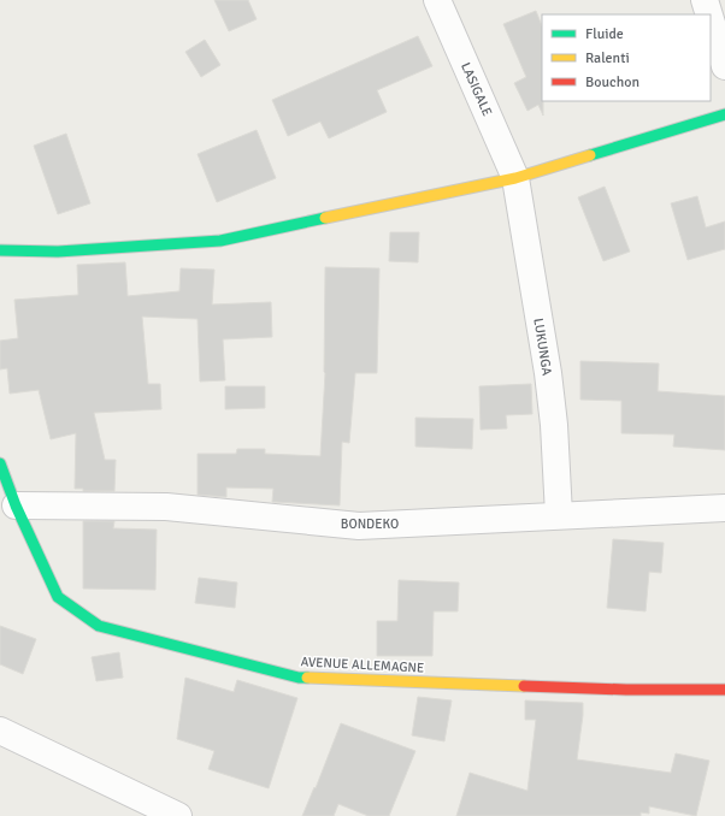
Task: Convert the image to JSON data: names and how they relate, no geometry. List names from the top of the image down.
{
  "streets": {
    "street": [
      "LASIGALE",
      "LUKUNGA",
      "BONDEKO",
      "AVENUE ALLEMAGNE"
    ]
  },
  "crossings": [
    ["LASIGALE", "LUKUNGA"],
    ["LUKUNGA", "BONDEKO"],
    ["BONDEKO", "AVENUE ALLEMAGNE"]
  ],
  "legend": ["Fluide", "Ralenti", "Bouchon"]
}
